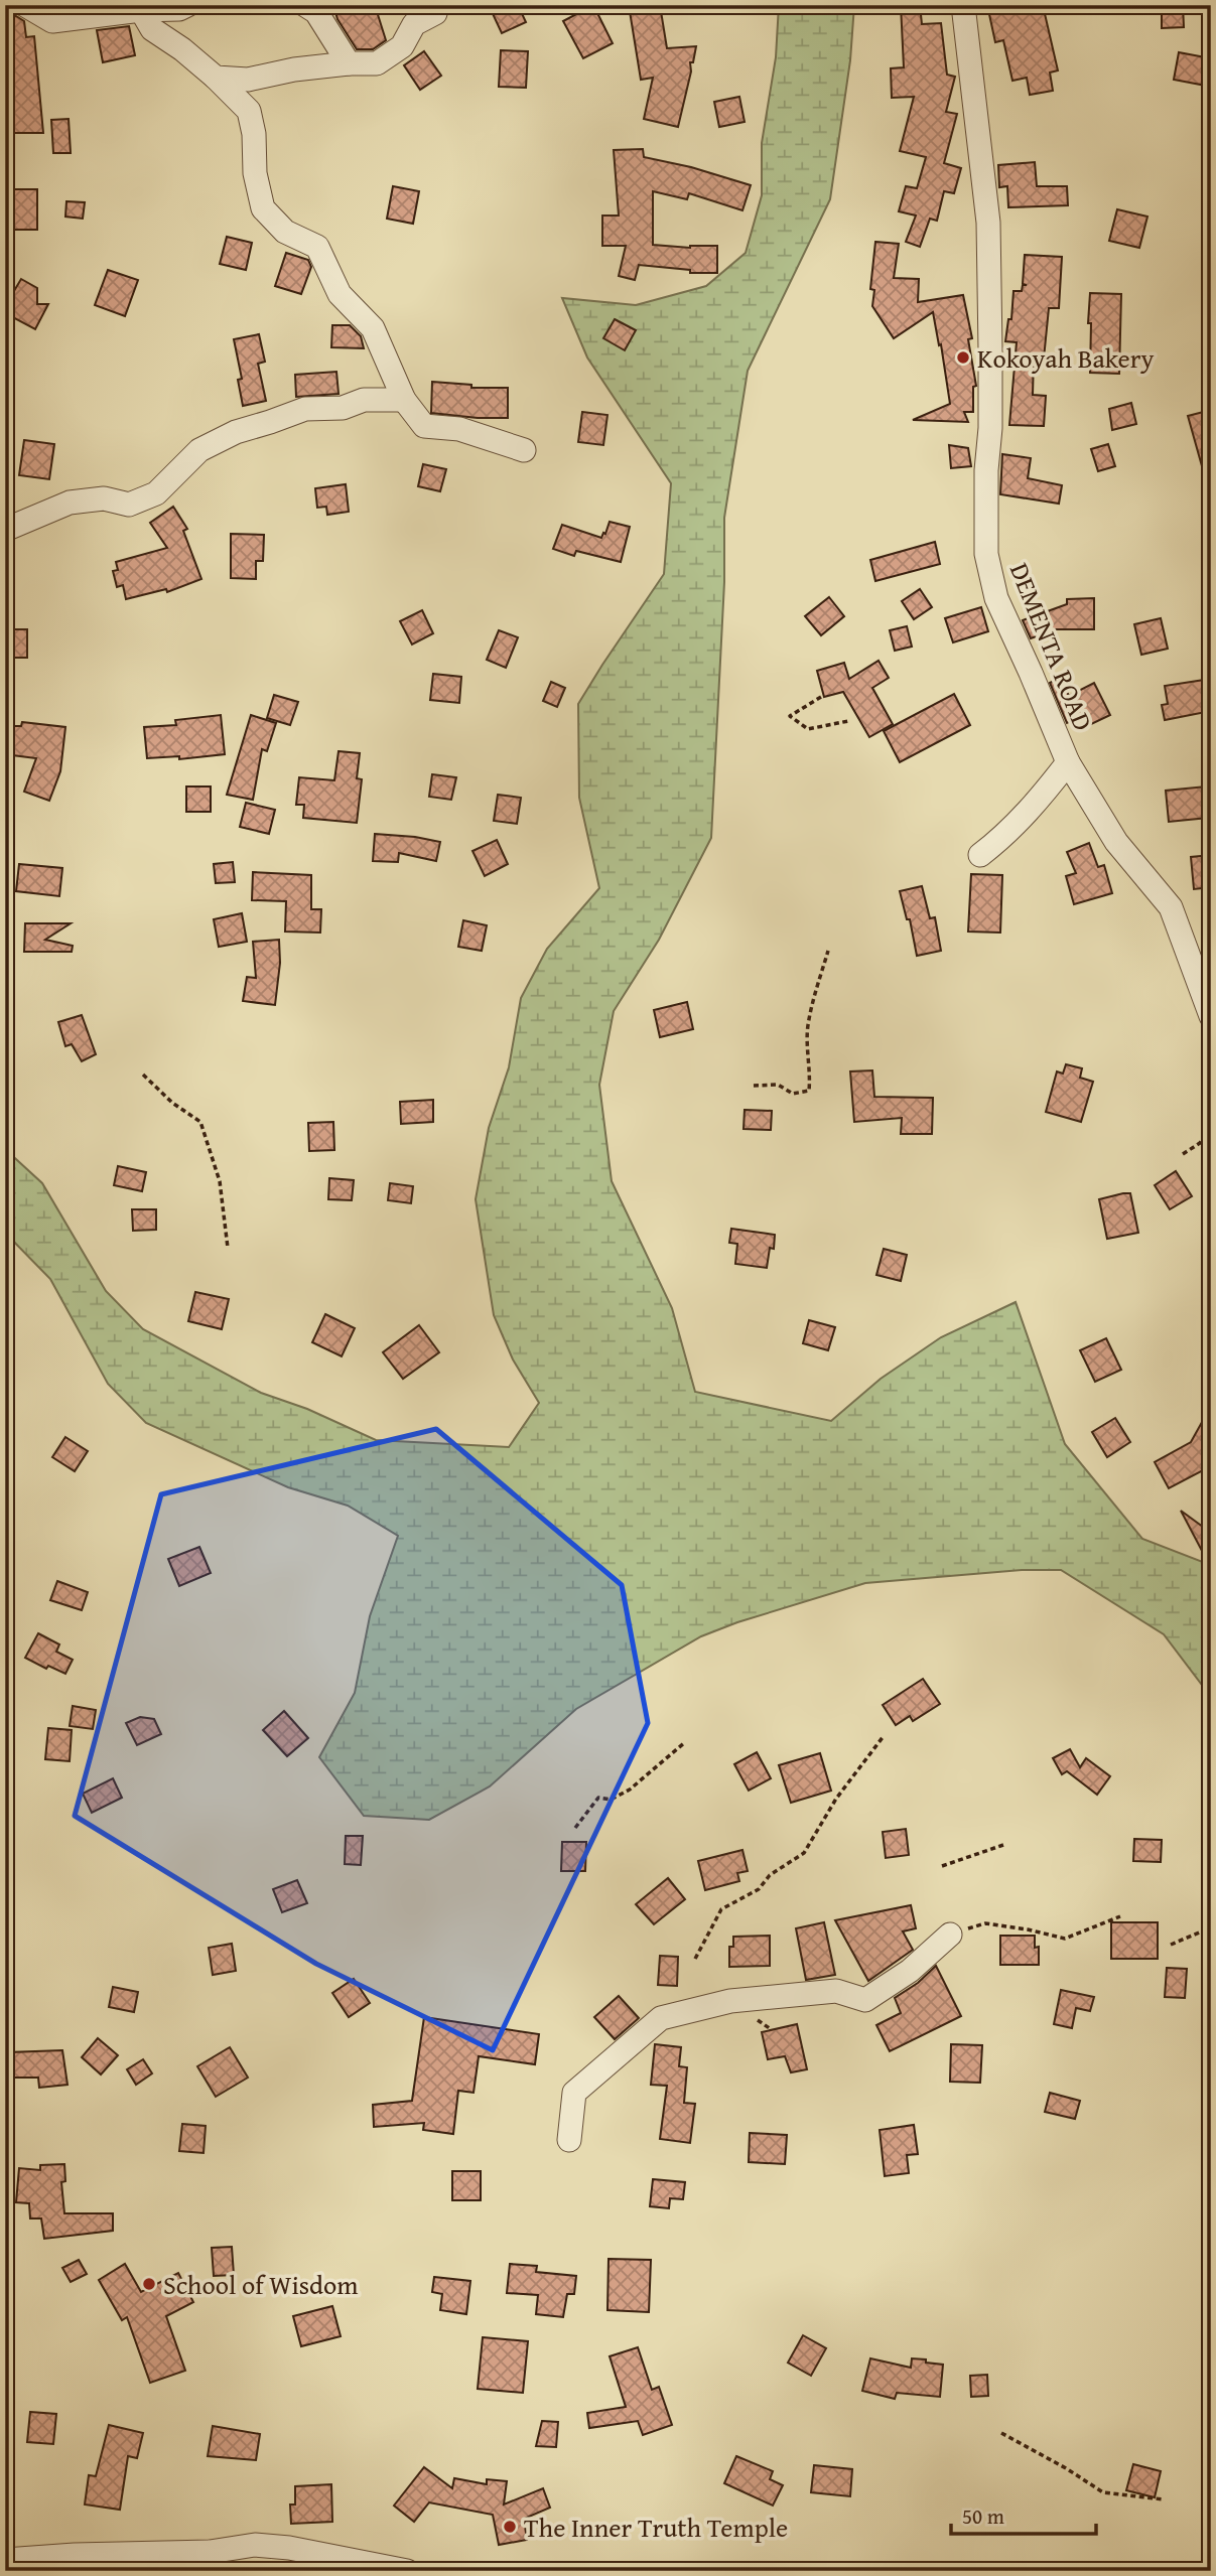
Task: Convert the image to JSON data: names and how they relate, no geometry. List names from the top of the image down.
{
  "streets": {
    "street": ["DEMENTA ROAD"]
  },
  "places": ["Kokoyah Bakery", "School of Wisdom", "The Inner Truth Temple"],
  "scale_bar": "50 m"
}
